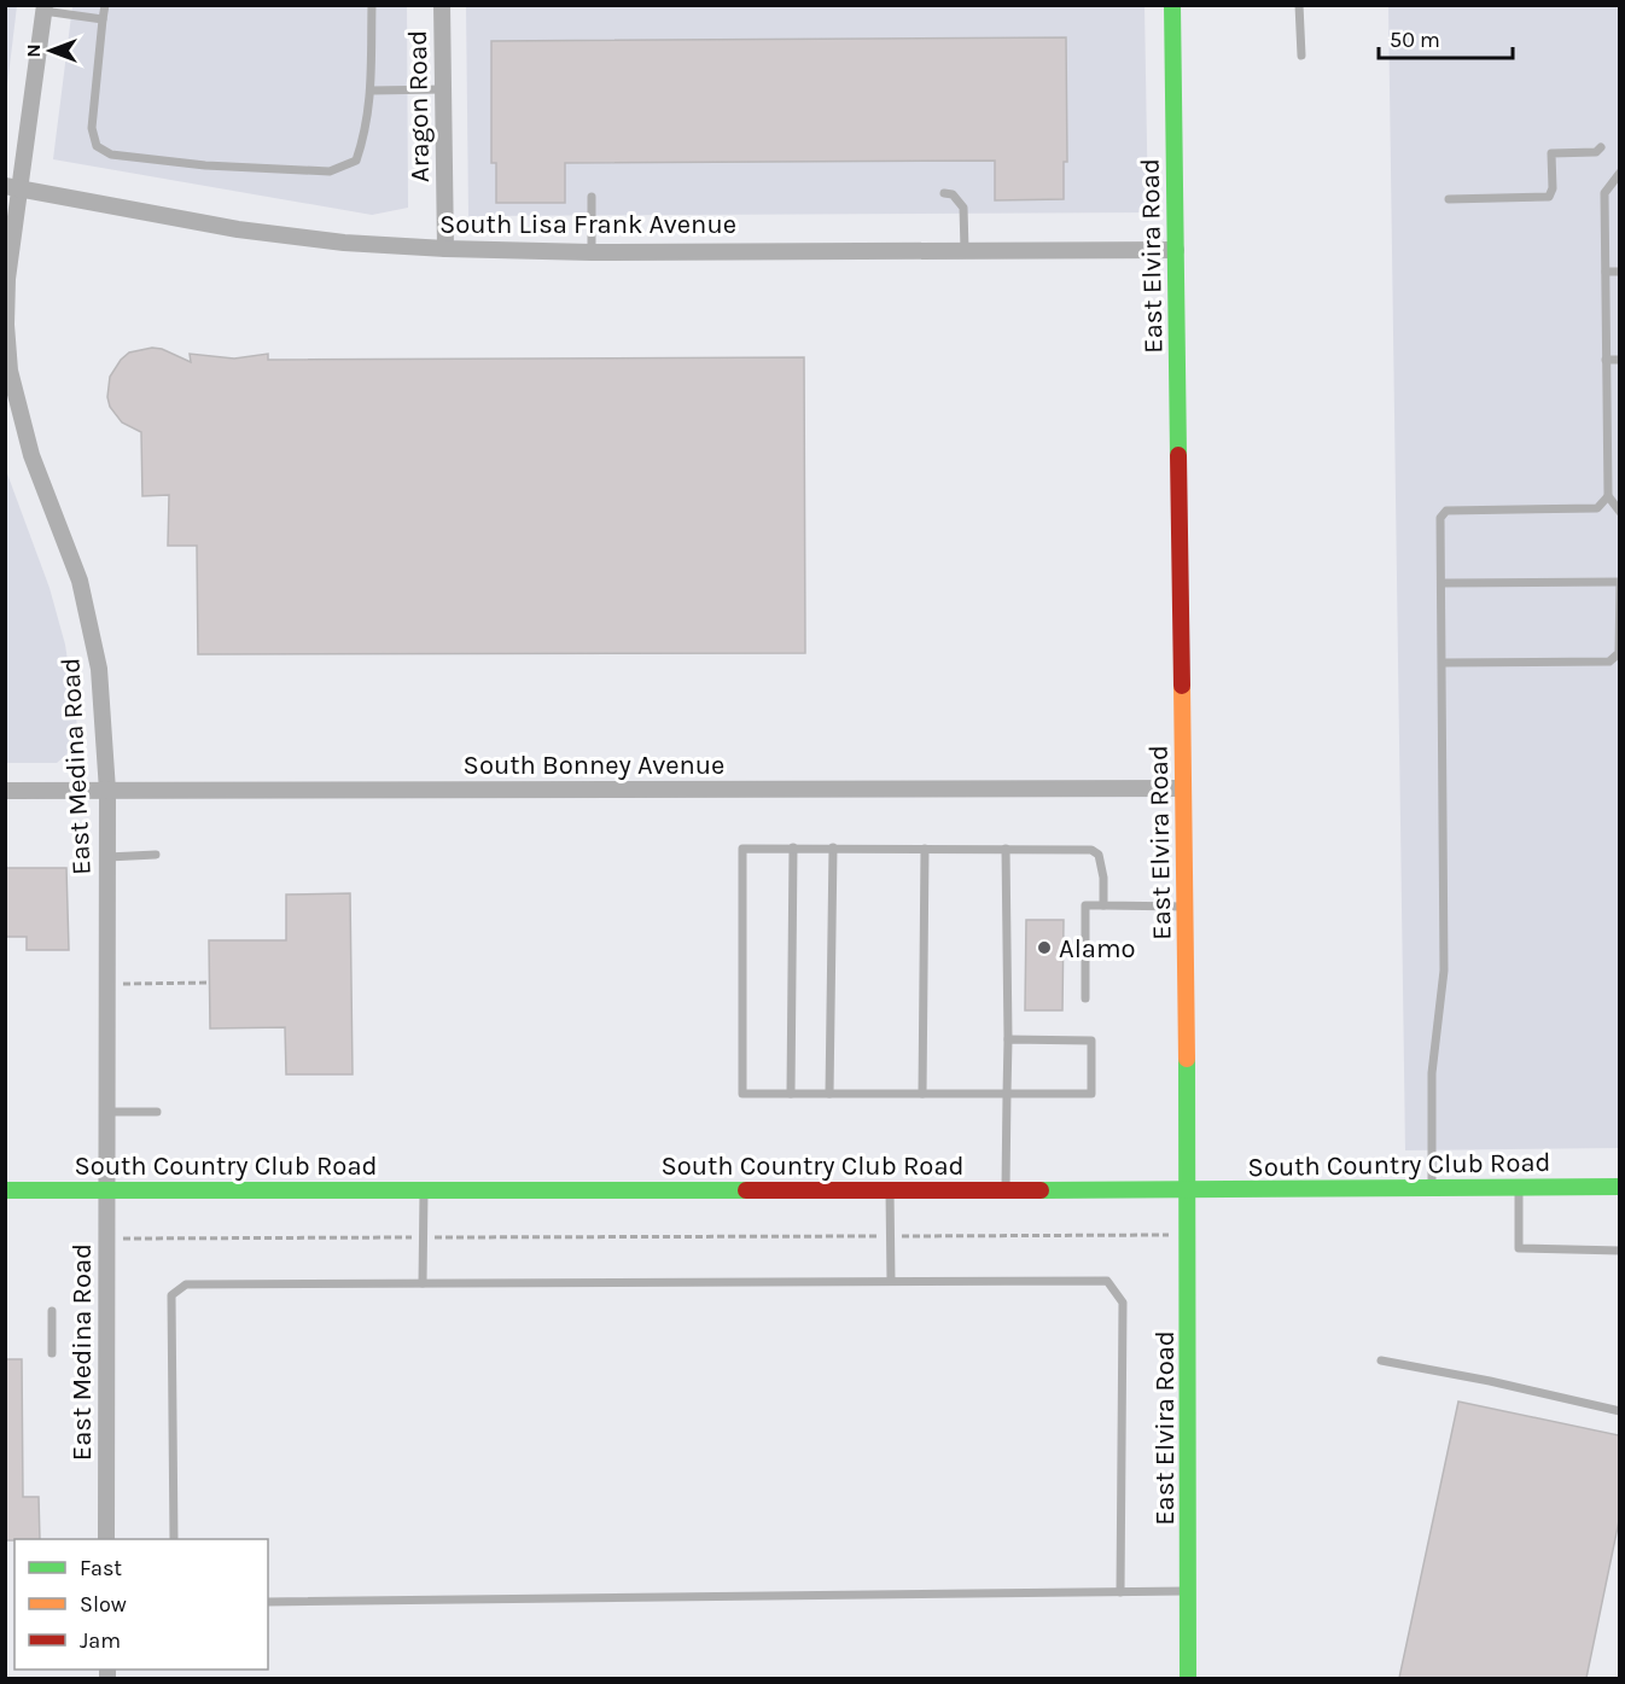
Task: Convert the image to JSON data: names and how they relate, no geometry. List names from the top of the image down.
{
  "streets": {
    "street": [
      "Aragon Road",
      "South Lisa Frank Avenue",
      "East Elvira Road",
      "South Bonney Avenue",
      "East Medina Road",
      "South Country Club Road"
    ]
  },
  "crossings": [
    ["Aragon Road", "South Lisa Frank Avenue"],
    ["South Lisa Frank Avenue", "East Elvira Road"],
    ["South Lisa Frank Avenue", "East Medina Road"],
    ["East Elvira Road", "South Bonney Avenue"],
    ["East Elvira Road", "South Country Club Road"],
    ["South Bonney Avenue", "East Medina Road"],
    ["East Medina Road", "South Country Club Road"]
  ],
  "places": ["Alamo"],
  "legend": ["Fast", "Slow", "Jam"],
  "scale_bar": "50 m",
  "north": "left"
}
